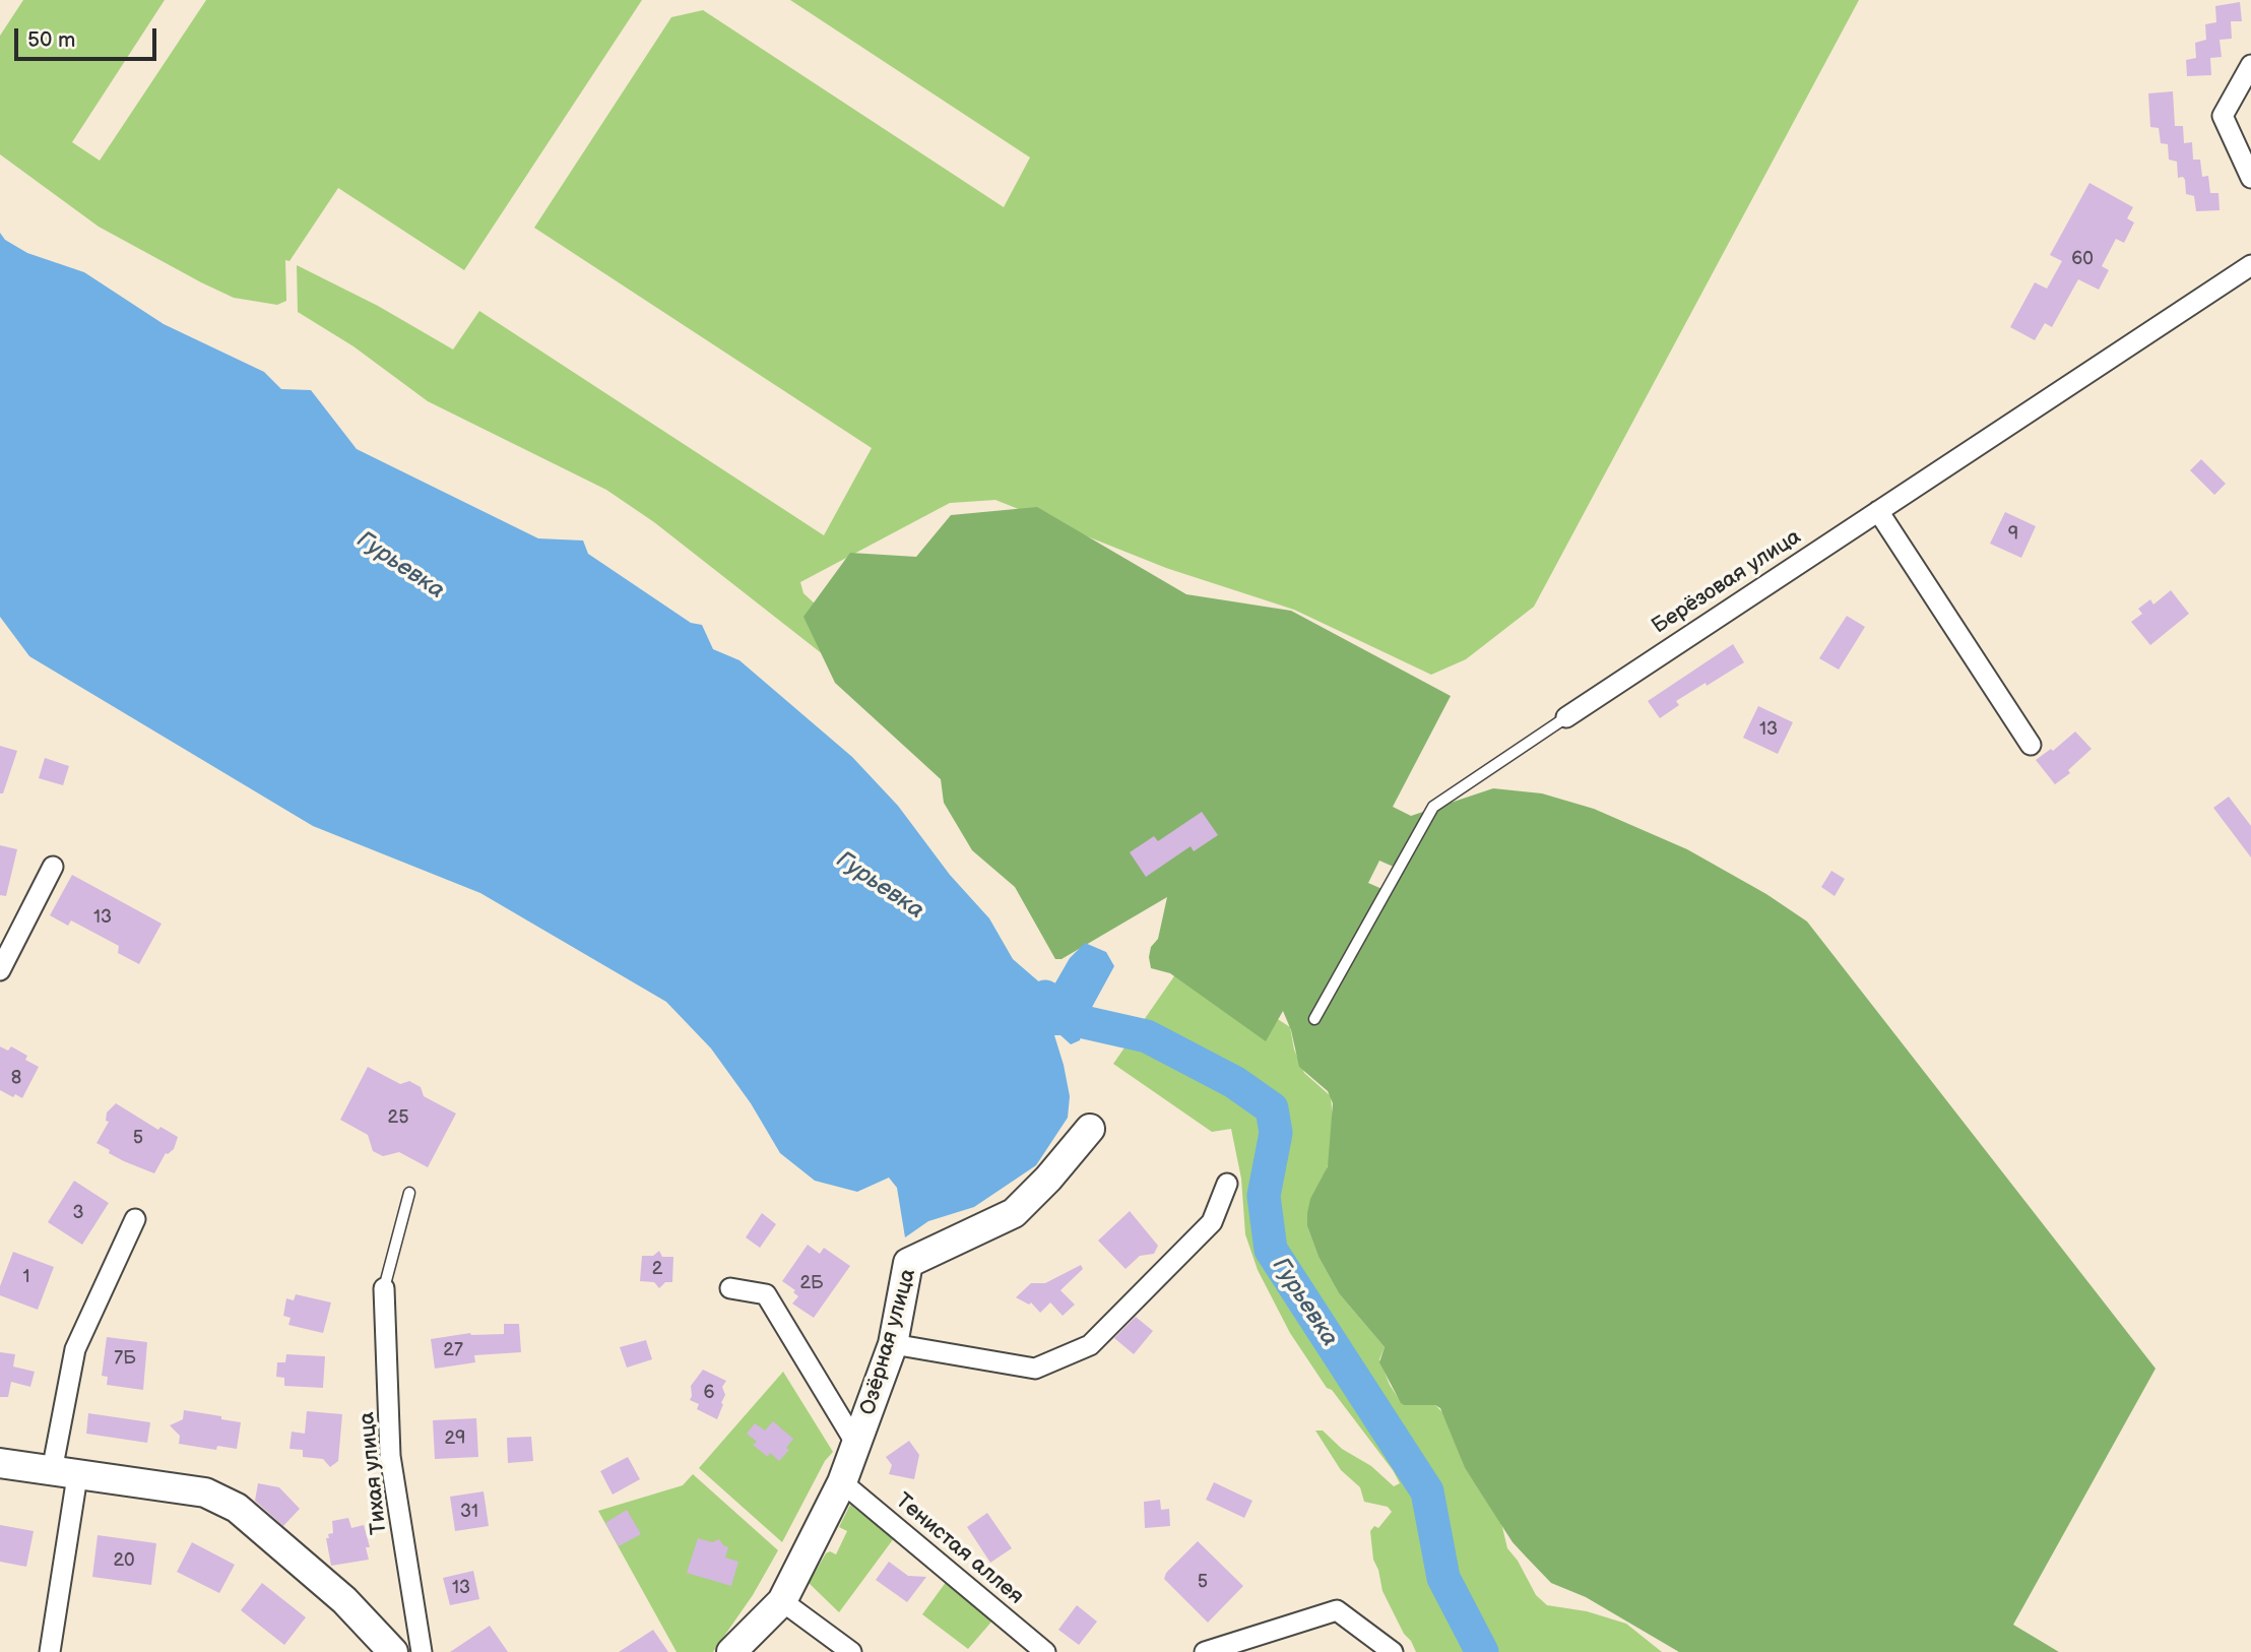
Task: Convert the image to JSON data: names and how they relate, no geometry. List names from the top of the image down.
{
  "streets": {
    "street": [
      "Берёзовая улица",
      "Озёрная улица",
      "Тихая улица",
      "Тенистая аллея"
    ]
  },
  "crossings": [
    ["Озёрная улица", "Тенистая аллея"]
  ],
  "water": ["Гурьевка"],
  "house_numbers": [
    "60",
    "9",
    "13",
    "13",
    "8",
    "25",
    "5",
    "3",
    "2",
    "1",
    "2Б",
    "27",
    "7Б",
    "6",
    "29",
    "31",
    "20",
    "5",
    "13"
  ],
  "scale_bar": "50 m"
}
